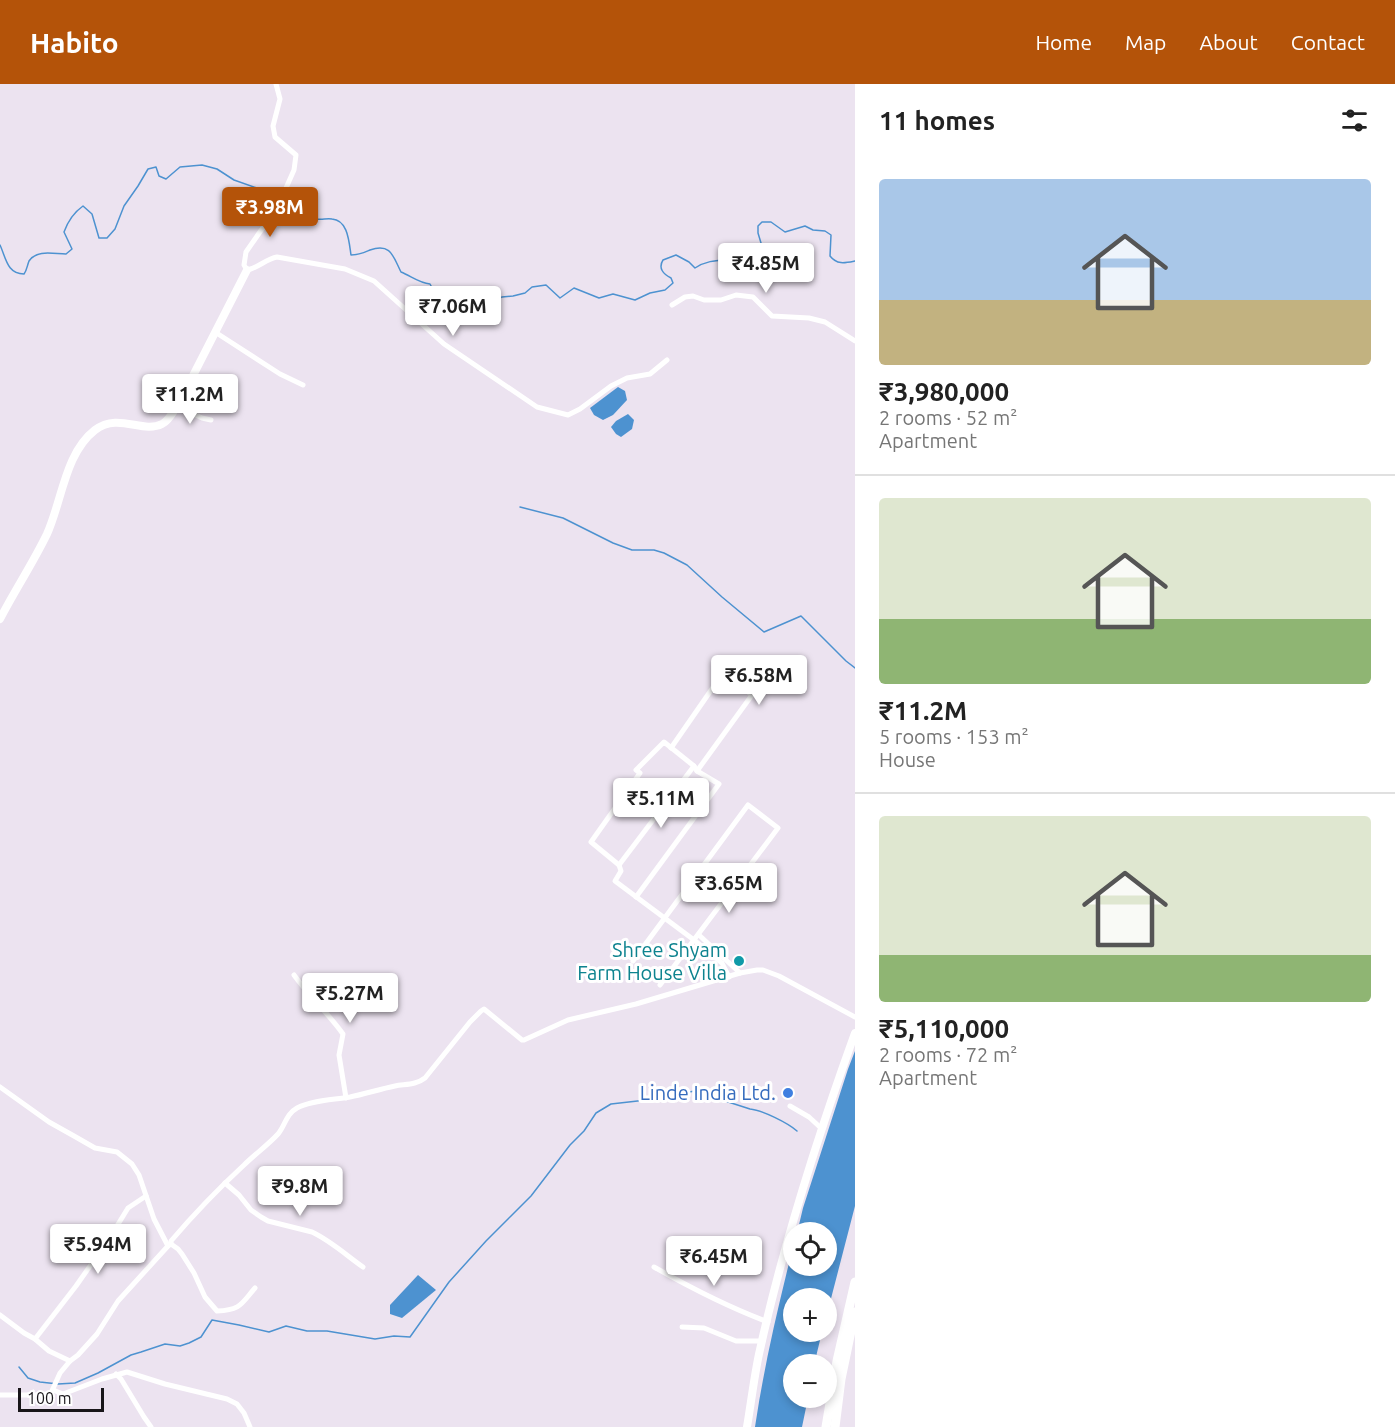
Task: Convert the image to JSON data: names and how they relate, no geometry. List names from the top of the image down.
{
  "places": ["Shree Shyam Farm House Villa", "Linde India Ltd."],
  "scale_bar": "100 m",
  "page": {
    "header": "Habito",
    "nav": [
      "Home",
      "Map",
      "About",
      "Contact"
    ],
    "heading": "11 homes",
    "list": [
      {
        "name": "₹3,980,000",
        "note": "2 rooms · 52 m² · Apartment"
      },
      {
        "name": "₹11.2M",
        "note": "5 rooms · 153 m² · House"
      },
      {
        "name": "₹5,110,000",
        "note": "2 rooms · 72 m² · Apartment"
      }
    ],
    "price": [
      "₹3.98M",
      "₹4.85M",
      "₹7.06M",
      "₹11.2M",
      "₹6.58M",
      "₹5.11M",
      "₹3.65M",
      "₹5.27M",
      "₹9.8M",
      "₹5.94M",
      "₹6.45M"
    ],
    "map_buttons": ["+", "−"],
    "scale": "100 m"
  }
}
